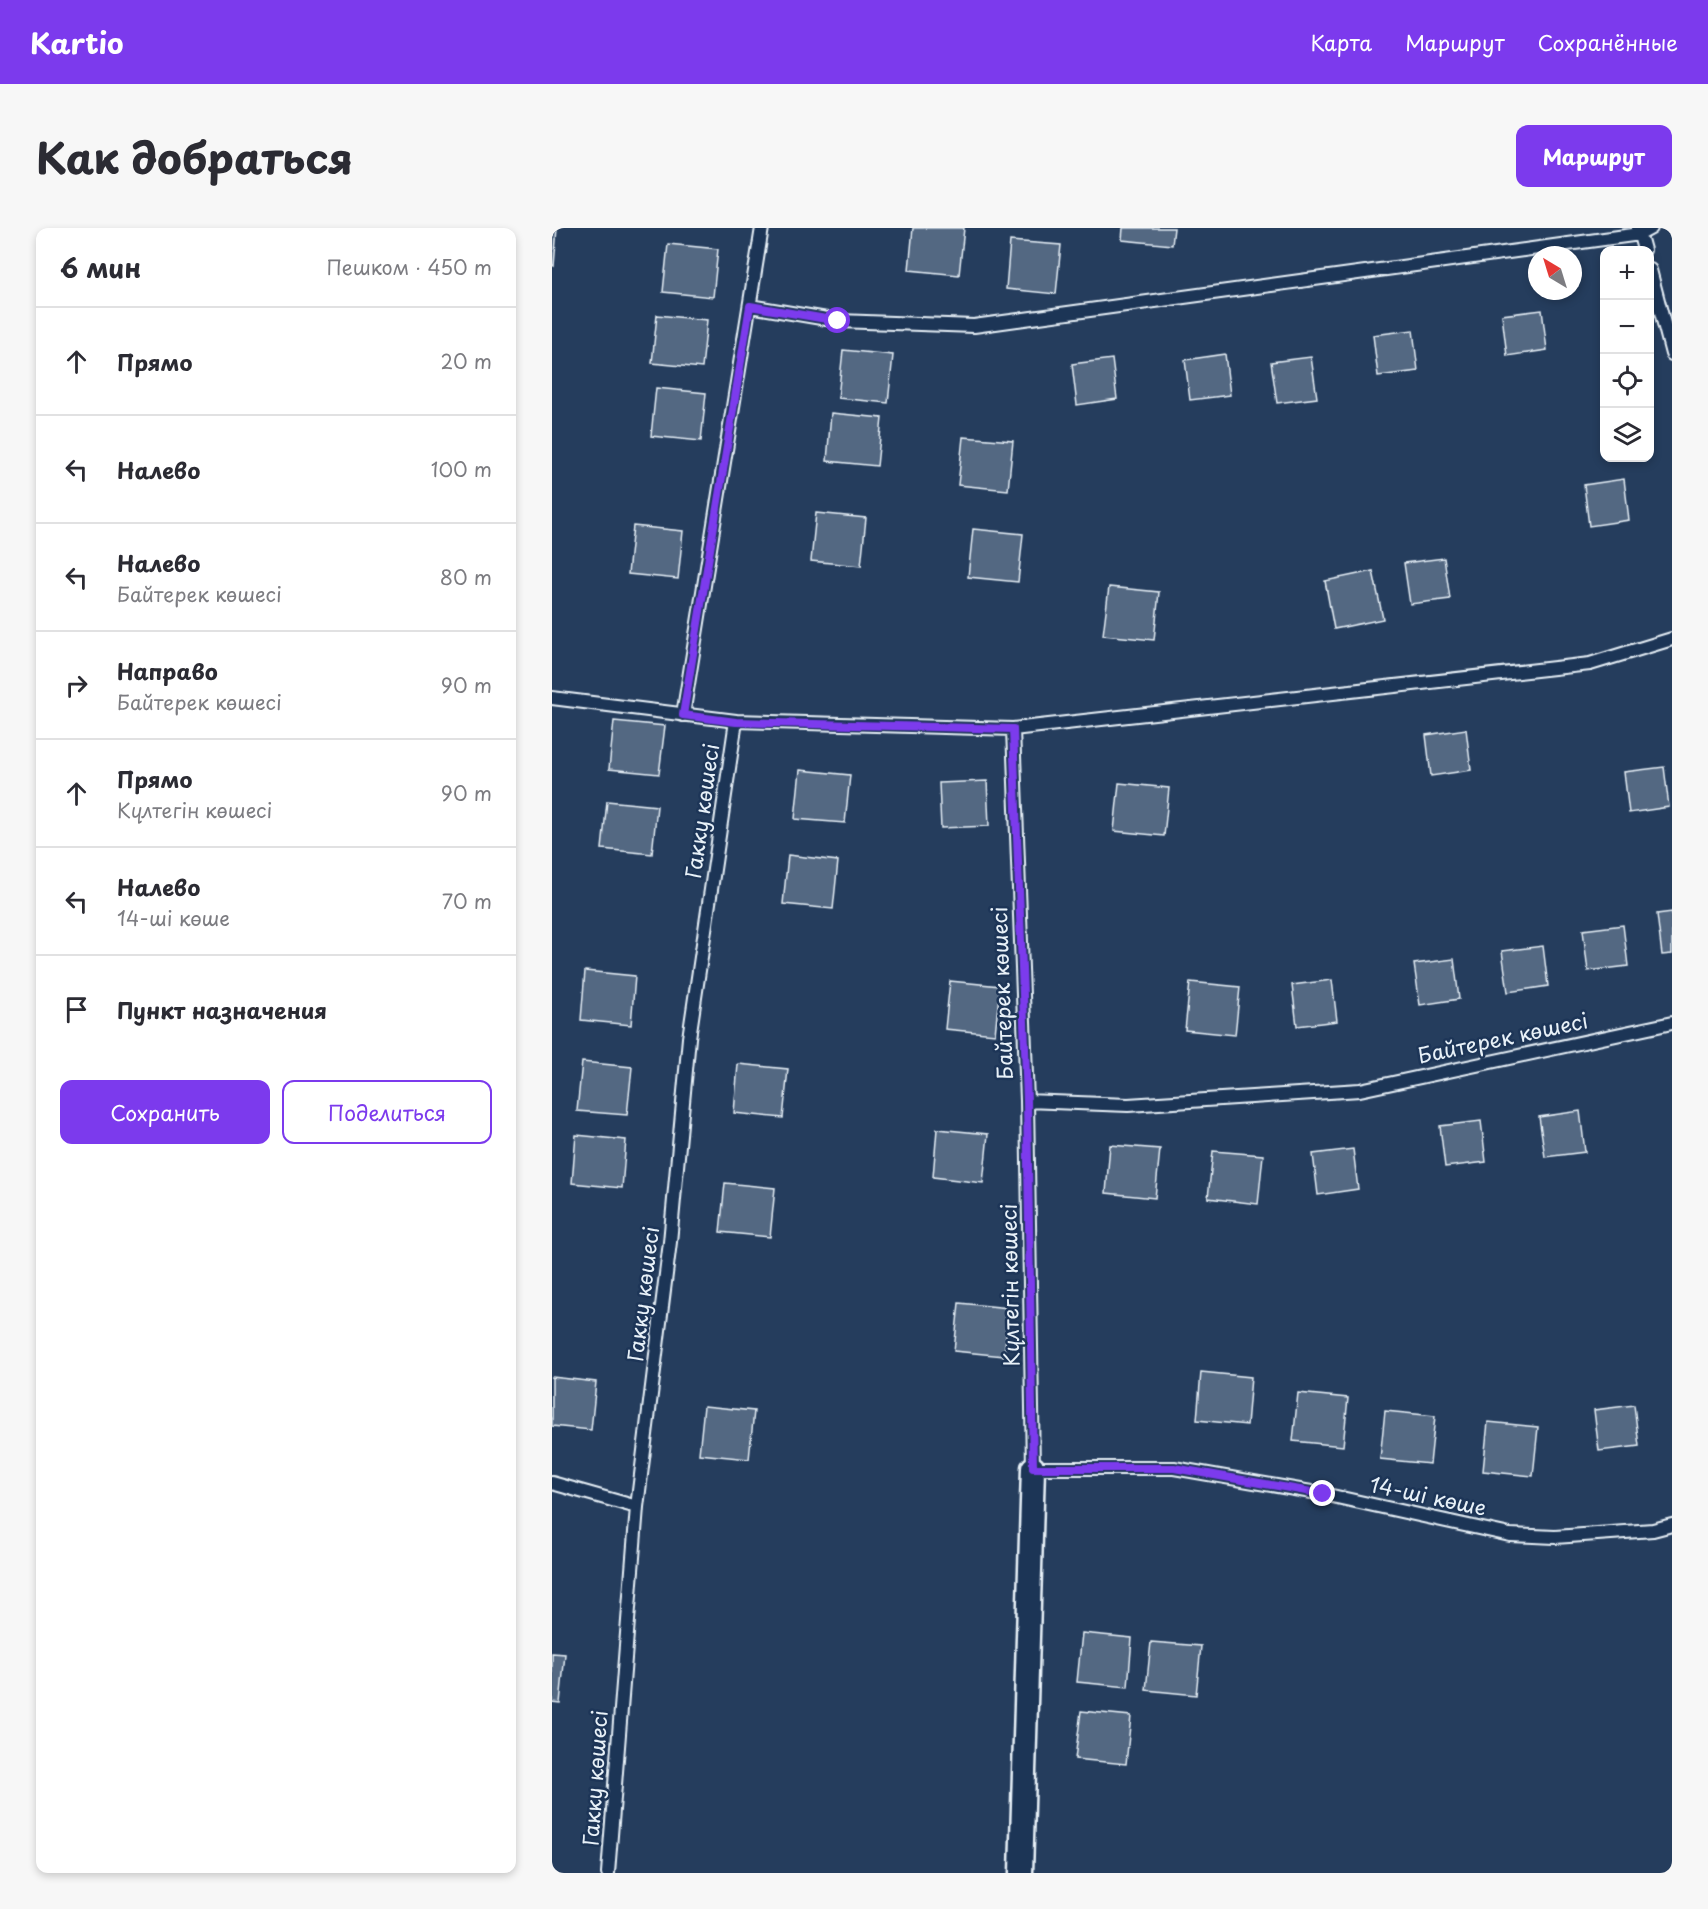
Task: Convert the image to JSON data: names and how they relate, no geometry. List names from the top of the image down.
{
  "streets": {
    "lane": [
      "Гакку көшесі",
      "Байтерек көшесі",
      "Күлтегін көшесі",
      "14-ші көше"
    ]
  },
  "crossings": [
    ["Байтерек көшесі", "Күлтегін көшесі"],
    ["Күлтегін көшесі", "14-ші көше"]
  ],
  "north": "top left",
  "page": {
    "header": "Kartio",
    "nav": ["Карта", "Маршрут", "Сохранённые"],
    "title": "Как добраться",
    "buttons": [
      "Маршрут",
      ["Сохранить", "Поделиться"]
    ],
    "heading": ["6 мин", "Пешком · 450 m"],
    "map_buttons": ["+", "−"],
    "list": [
      ["Прямо", "20 m"],
      ["Налево", "100 m"],
      ["Налево", "Байтерек көшесі", "80 m"],
      ["Направо", "Байтерек көшесі", "90 m"],
      ["Прямо", "Күлтегін көшесі", "90 m"],
      ["Налево", "14-ші көше", "70 m"],
      "Пункт назначения"
    ]
  }
}
